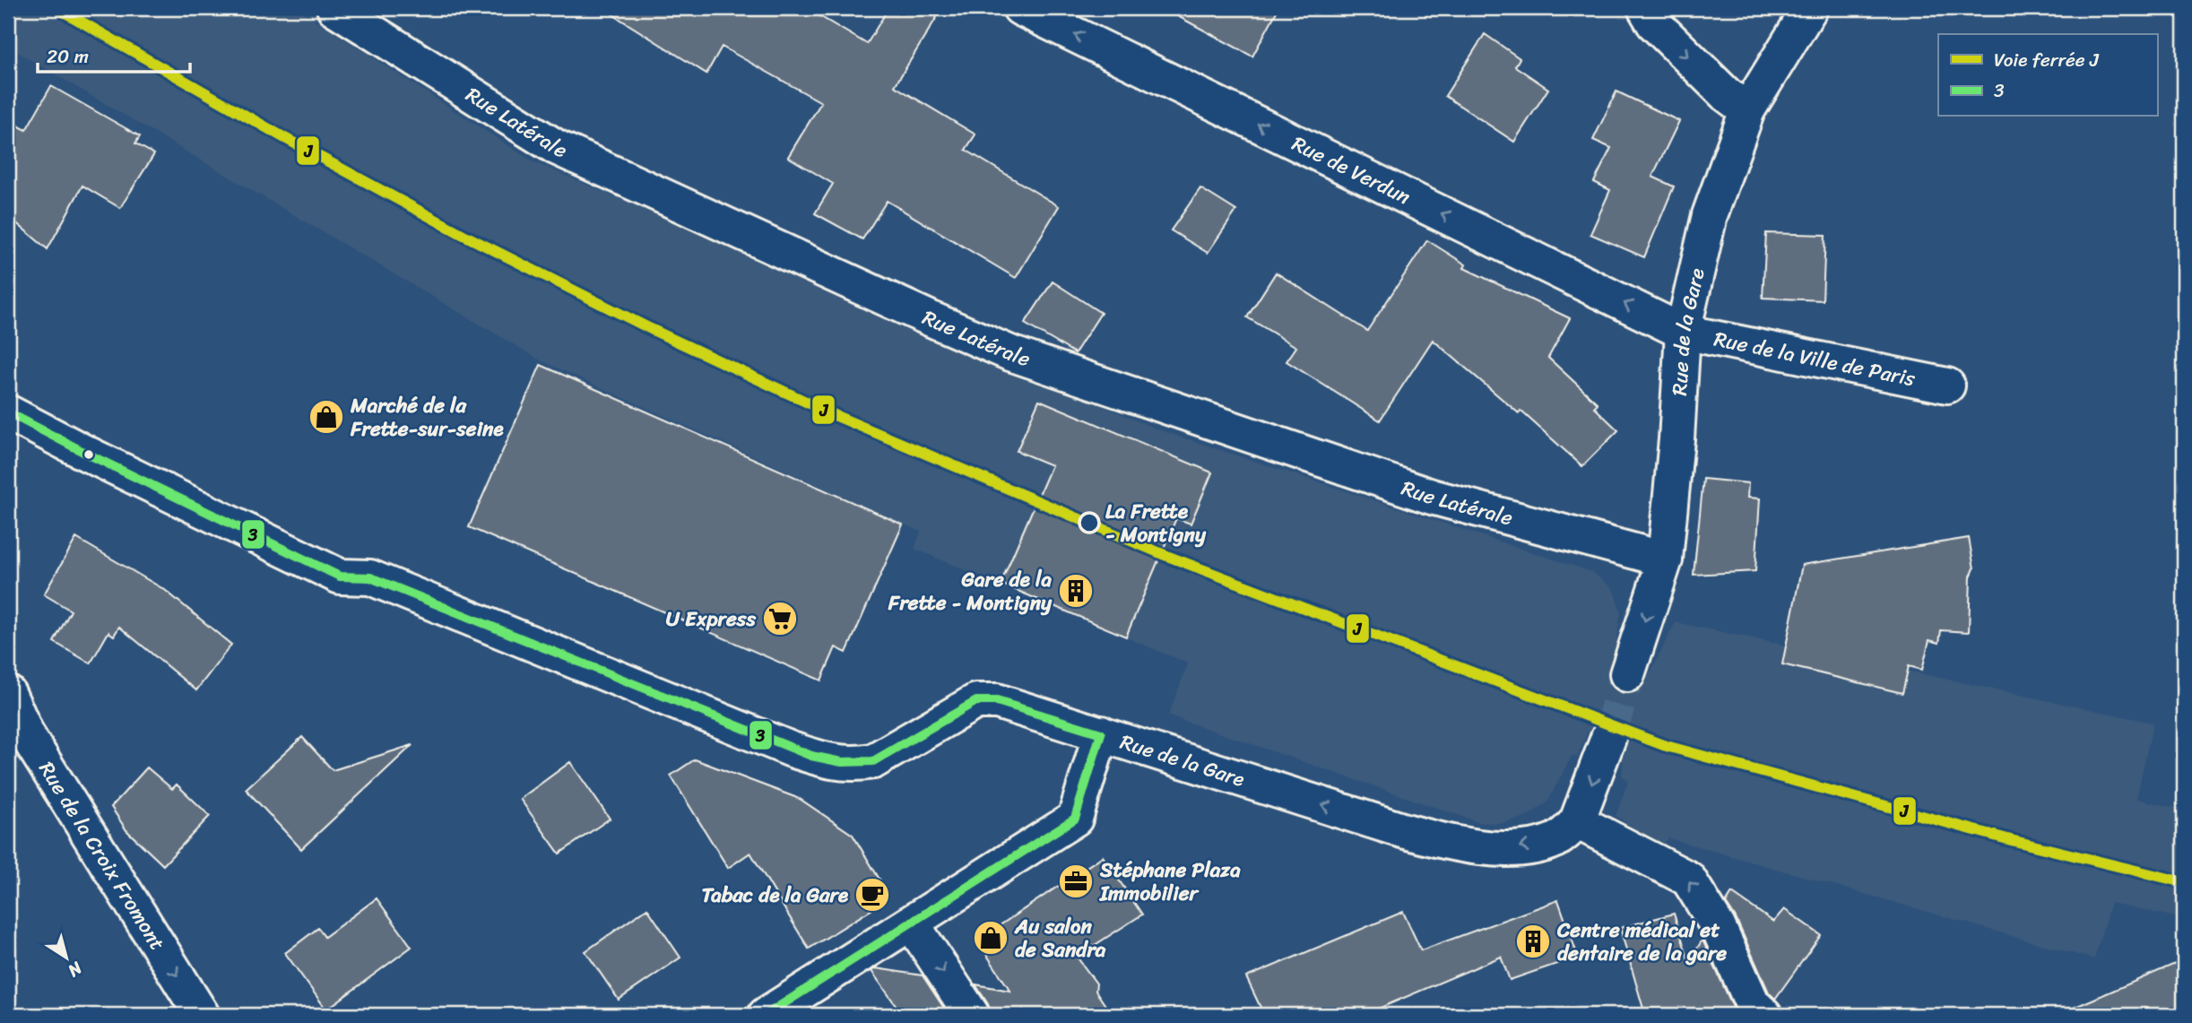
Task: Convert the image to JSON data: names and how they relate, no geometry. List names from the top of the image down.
{
  "streets": {
    "street": [
      "Rue Latérale",
      "Rue de Verdun",
      "Rue de la Gare",
      "Rue de la Ville de Paris",
      "Rue de la Croix Fromont"
    ]
  },
  "crossings": [
    ["Rue Latérale", "Rue de la Gare"],
    ["Rue de Verdun", "Rue de la Gare"],
    ["Rue de Verdun", "Rue de la Ville de Paris"],
    ["Rue de la Gare", "Rue de la Ville de Paris"]
  ],
  "one_way": ["Rue de Verdun", "Rue de la Croix Fromont"],
  "places": {
    "shop": ["Marché de la Frette-sur-seine", "Au salon de Sandra"],
    "other": ["La Frette - Montigny"],
    "building": ["Gare de la Frette - Montigny", "Centre médical et dentaire de la gare"],
    "supermarket": ["U Express"],
    "office": ["Stéphane Plaza Immobilier"],
    "cafe": ["Tabac de la Gare"]
  },
  "lines": ["rail line J", "transit line 3"],
  "legend": ["Voie ferrée J", "3"],
  "scale_bar": "20 m",
  "north": "bottom right"
}
